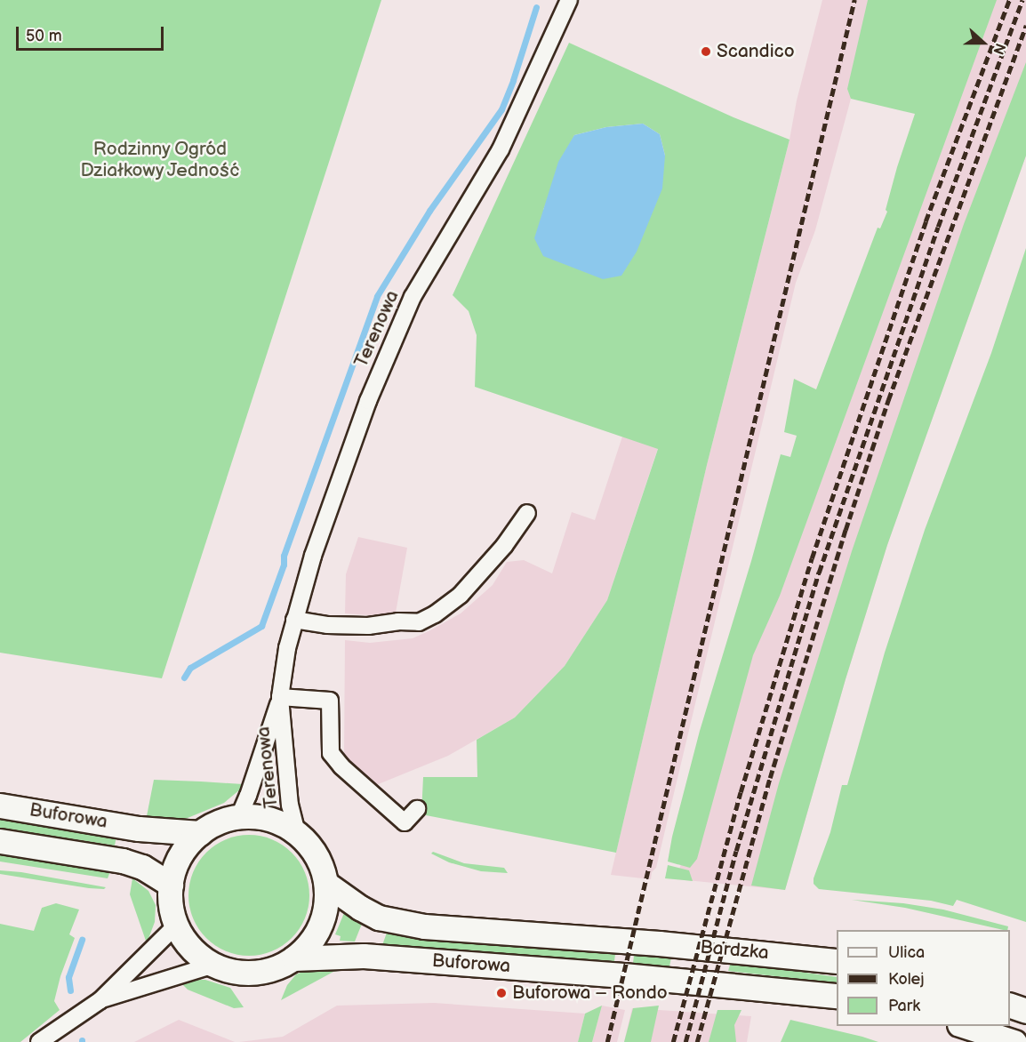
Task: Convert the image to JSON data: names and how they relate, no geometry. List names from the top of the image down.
{
  "streets": {
    "main road": ["Buforowa", "Bardzka"],
    "street": ["Terenowa"]
  },
  "crossings": [
    ["Terenowa", "Buforowa"],
    ["Buforowa", "Bardzka"]
  ],
  "parks": ["Rodzinny Ogród Działkowy Jedność"],
  "places": ["Scandico", "Buforowa – Rondo"],
  "legend": ["Ulica", "Kolej", "Park"],
  "scale_bar": "50 m",
  "north": "right"
}
